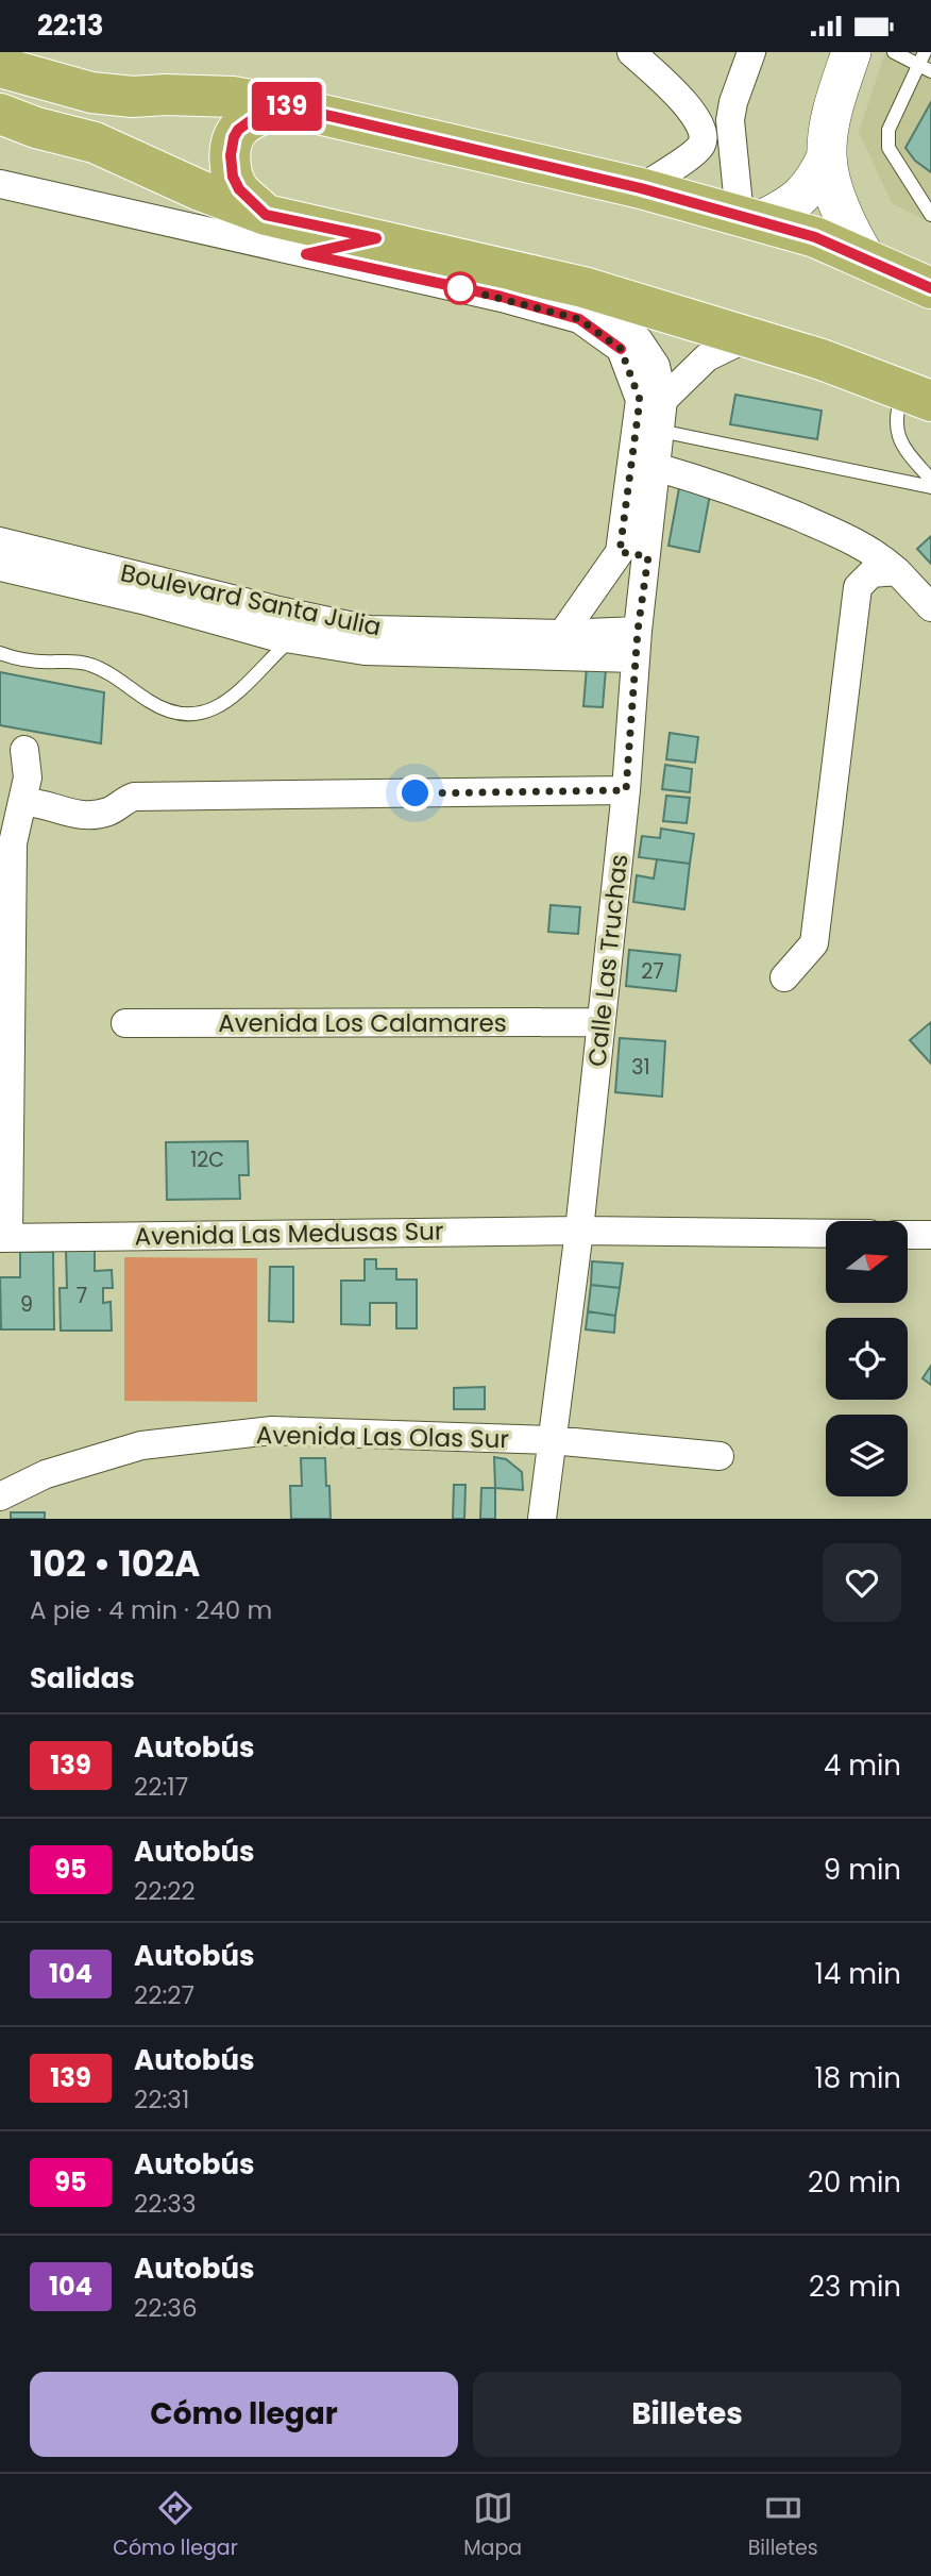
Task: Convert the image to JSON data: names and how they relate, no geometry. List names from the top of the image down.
{
  "streets": {
    "street": [
      "Boulevard Santa Julia",
      "Calle Las Truchas",
      "Avenida Los Calamares",
      "Avenida Las Medusas Sur",
      "Avenida Las Olas Sur"
    ]
  },
  "crossings": [
    ["Boulevard Santa Julia", "Calle Las Truchas"],
    ["Calle Las Truchas", "Avenida Los Calamares"],
    ["Calle Las Truchas", "Avenida Las Medusas Sur"],
    ["Calle Las Truchas", "Avenida Las Olas Sur"]
  ],
  "lines": ["bus line 139"],
  "house_numbers": [
    "27",
    "31",
    "12C",
    "7",
    "9"
  ],
  "north": "right",
  "page": {
    "status": "22:13",
    "on_map": "139",
    "heading": [
      ["102 • 102A", "A pie · 4 min · 240 m"],
      "Salidas"
    ],
    "list": [
      {
        "mark": "139",
        "name": "Autobús",
        "note": "22:17",
        "value": "4 min"
      },
      {
        "mark": "95",
        "name": "Autobús",
        "note": "22:22",
        "value": "9 min"
      },
      {
        "mark": "104",
        "name": "Autobús",
        "note": "22:27",
        "value": "14 min"
      },
      {
        "mark": "139",
        "name": "Autobús",
        "note": "22:31",
        "value": "18 min"
      },
      {
        "mark": "95",
        "name": "Autobús",
        "note": "22:33",
        "value": "20 min"
      },
      {
        "mark": "104",
        "name": "Autobús",
        "note": "22:36",
        "value": "23 min"
      }
    ],
    "buttons": ["Cómo llegar", "Billetes"],
    "tabs": ["Cómo llegar", "Mapa", "Billetes"]
  }
}
